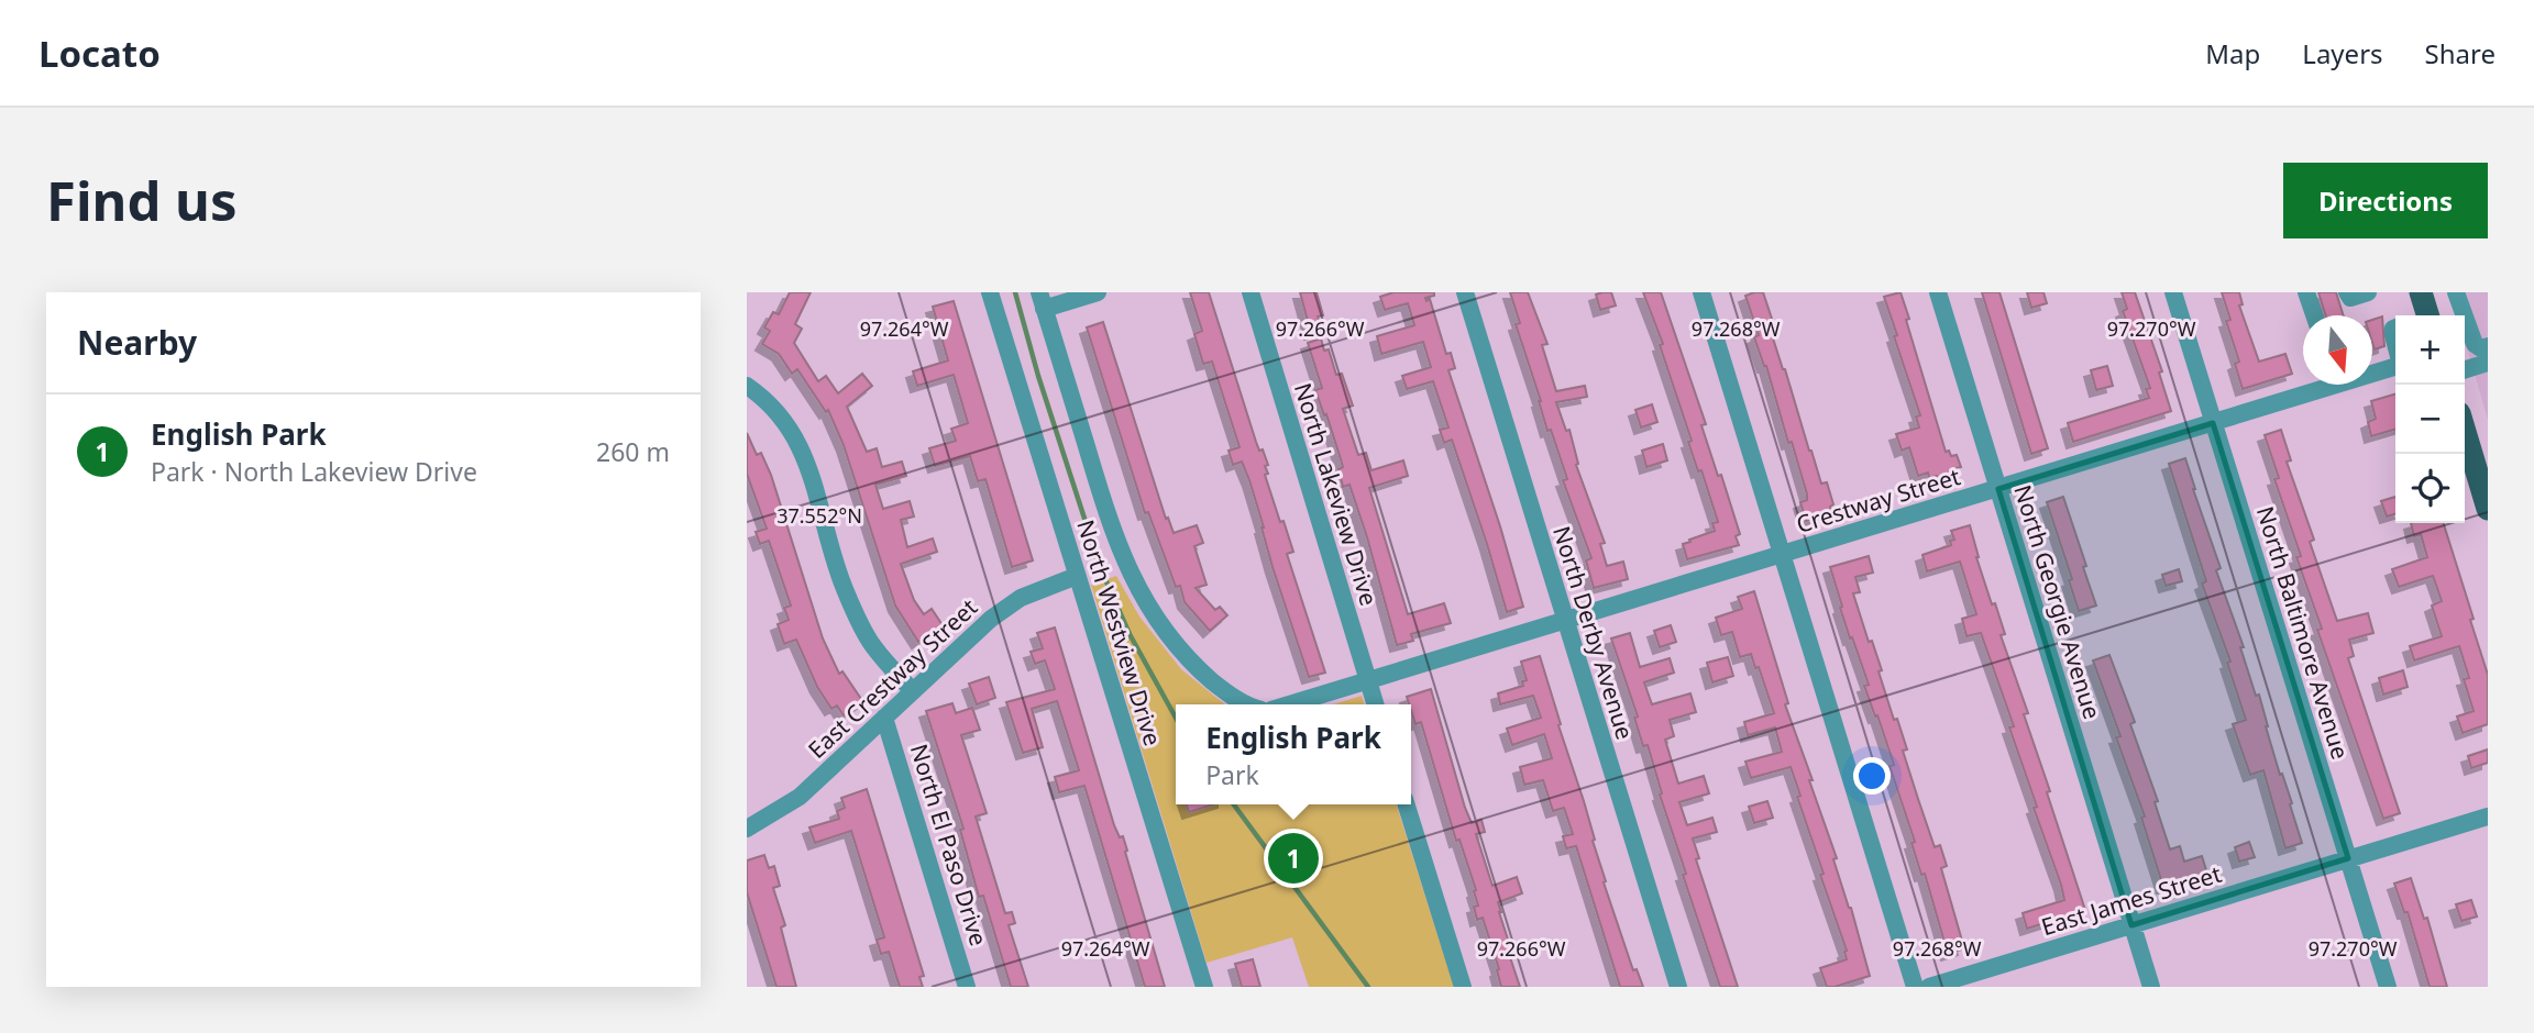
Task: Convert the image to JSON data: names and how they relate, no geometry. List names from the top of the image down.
{
  "streets": {
    "street": [
      "North Lakeview Drive",
      "Crestway Street",
      "North Georgie Avenue",
      "North Westview Drive",
      "North Derby Avenue",
      "North Baltimore Avenue",
      "East Crestway Street",
      "North El Paso Drive",
      "East James Street"
    ]
  },
  "crossings": [
    ["North Lakeview Drive", "Crestway Street"],
    ["Crestway Street", "North Georgie Avenue"],
    ["Crestway Street", "North Derby Avenue"],
    ["Crestway Street", "North Baltimore Avenue"],
    ["North Georgie Avenue", "East James Street"],
    ["North Westview Drive", "East Crestway Street"],
    ["North Baltimore Avenue", "East James Street"],
    ["East Crestway Street", "North El Paso Drive"]
  ],
  "north": "bottom",
  "page": {
    "header": "Locato",
    "nav": ["Map", "Layers", "Share"],
    "buttons": "Directions",
    "title": "Find us",
    "heading": "Nearby",
    "map_buttons": ["+", "−"],
    "list": [
      {
        "mark": "1",
        "name": "English Park",
        "note": "Park · North Lakeview Drive",
        "value": "260 m"
      }
    ],
    "popup": ["English Park", "Park"],
    "pins": "1"
  },
  "coordinates": [
    "97.264°W",
    "97.266°W",
    "97.268°W",
    "97.270°W",
    "37.552°N"
  ]
}
